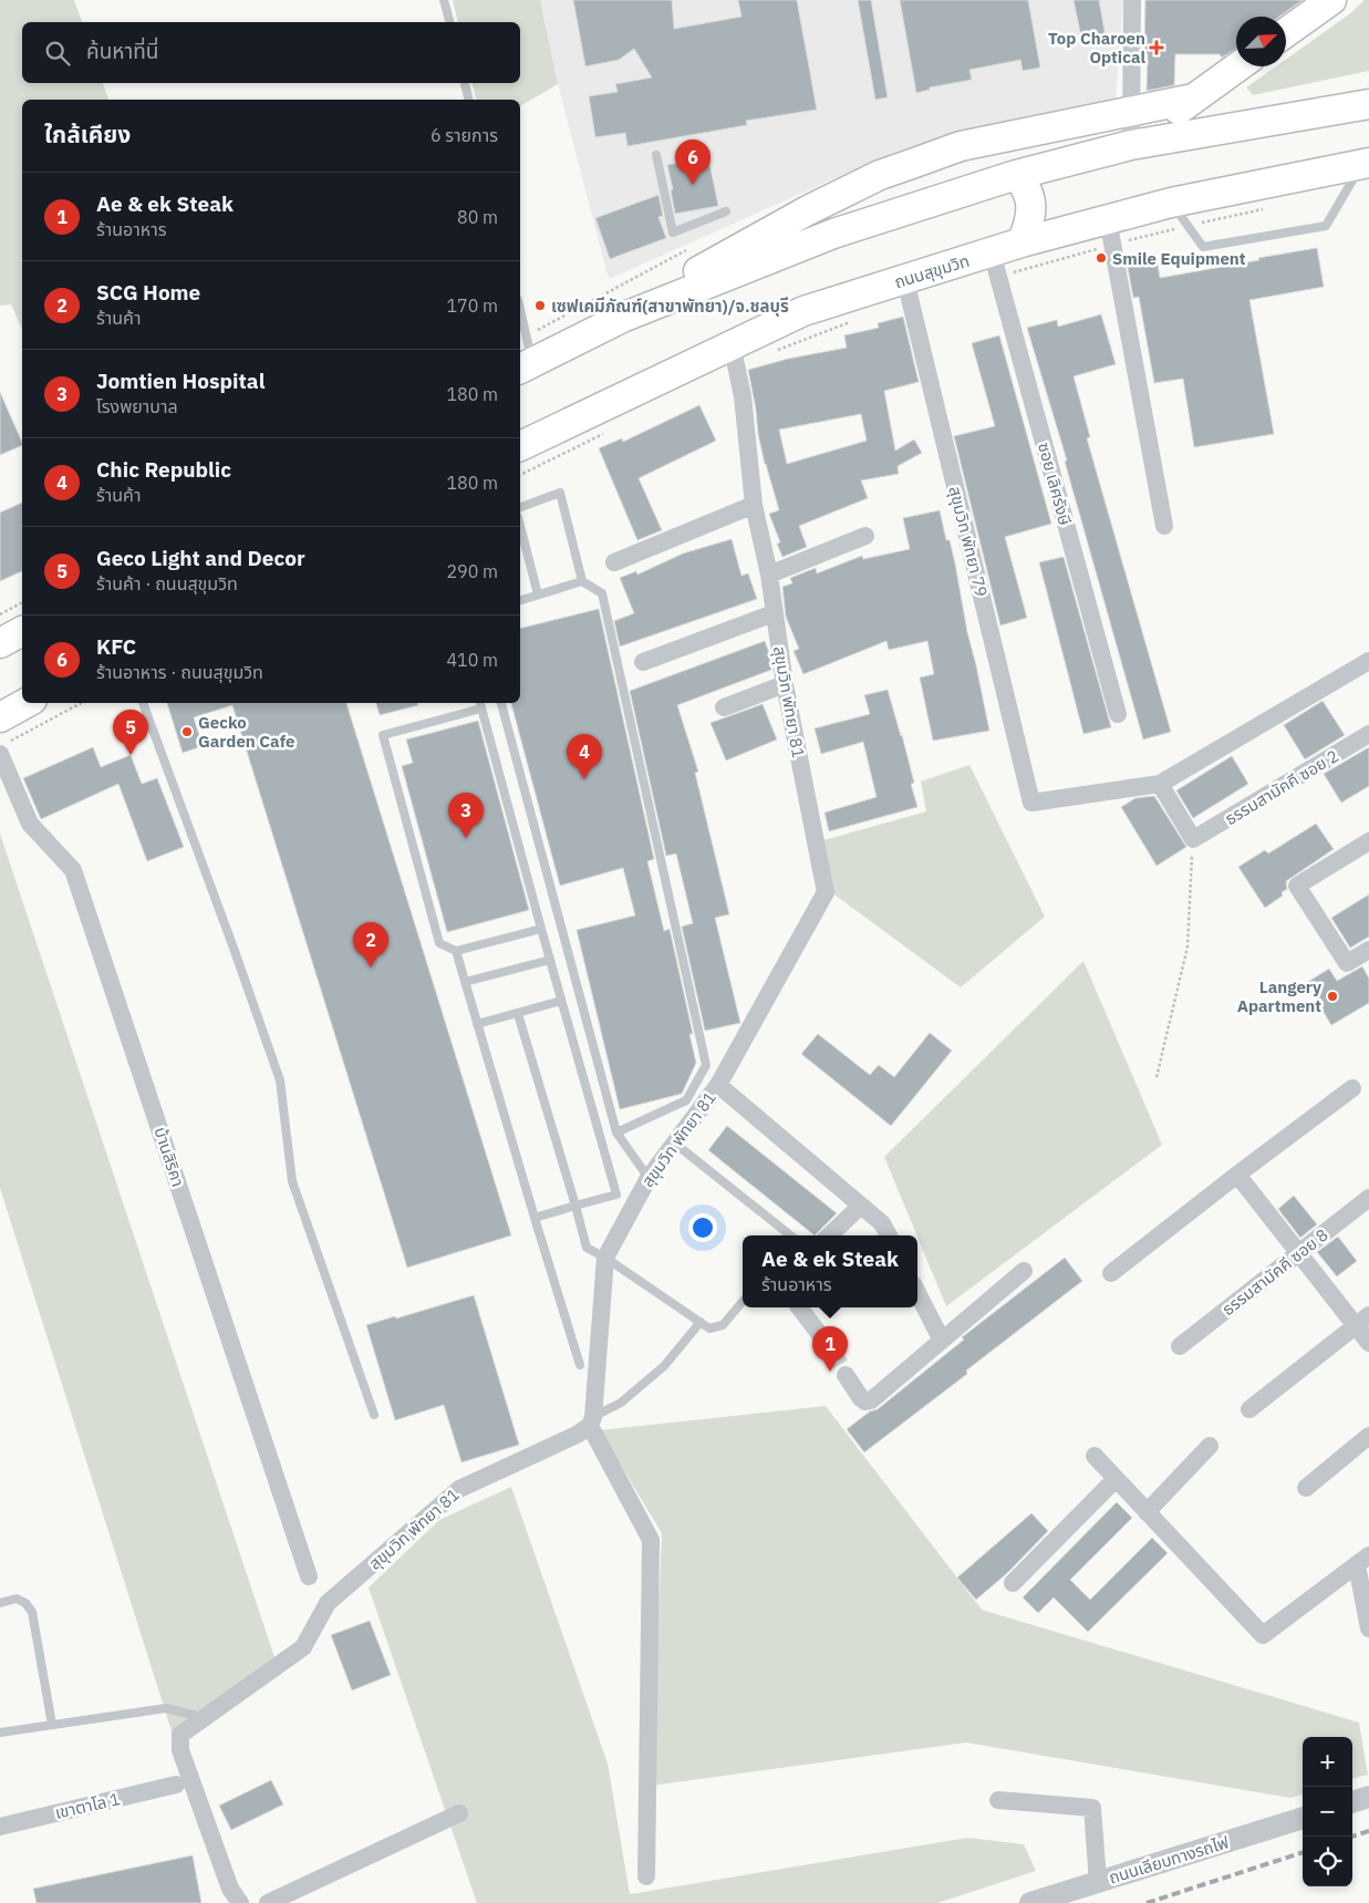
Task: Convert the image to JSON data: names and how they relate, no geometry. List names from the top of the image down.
{
  "streets": {
    "highway": ["ถนนสุขุมวิท"],
    "street": [
      "ซอย เลิศรังษี",
      "สุขุมวิท พัทยา 79",
      "สุขุมวิท พัทยา 81",
      "ธรรมสามัคคี ซอย 2",
      "บ้านสิริคา",
      "ธรรมสามัคคี ซอย 8",
      "เขาตาโล 1",
      "ถนนเลียบทางรถไฟ"
    ]
  },
  "crossings": [
    ["ถนนสุขุมวิท", "ซอย เลิศรังษี"],
    ["ถนนสุขุมวิท", "สุขุมวิท พัทยา 79"],
    ["ถนนสุขุมวิท", "สุขุมวิท พัทยา 81"]
  ],
  "places": {
    "health": ["Top Charoen Optical"],
    "other": [
      "Smile Equipment",
      "เซฟเคมีภัณฑ์(สาขาพัทยา)/จ.ชลบุรี",
      "Gecko Garden Cafe",
      "Langery Apartment"
    ]
  },
  "north": "top right",
  "page": {
    "search": "ค้นหาที่นี่",
    "heading": ["ใกล้เคียง", "6 รายการ"],
    "pins": [
      "6",
      "5",
      "4",
      "3",
      "2",
      "1"
    ],
    "list": [
      {
        "mark": "1",
        "name": "Ae & ek Steak",
        "note": "ร้านอาหาร",
        "value": "80 m"
      },
      {
        "mark": "2",
        "name": "SCG Home",
        "note": "ร้านค้า",
        "value": "170 m"
      },
      {
        "mark": "3",
        "name": "Jomtien Hospital",
        "note": "โรงพยาบาล",
        "value": "180 m"
      },
      {
        "mark": "4",
        "name": "Chic Republic",
        "note": "ร้านค้า",
        "value": "180 m"
      },
      {
        "mark": "5",
        "name": "Geco Light and Decor",
        "note": "ร้านค้า · ถนนสุขุมวิท",
        "value": "290 m"
      },
      {
        "mark": "6",
        "name": "KFC",
        "note": "ร้านอาหาร · ถนนสุขุมวิท",
        "value": "410 m"
      }
    ],
    "popup": ["Ae & ek Steak", "ร้านอาหาร"],
    "map_buttons": ["+", "−"]
  }
}
